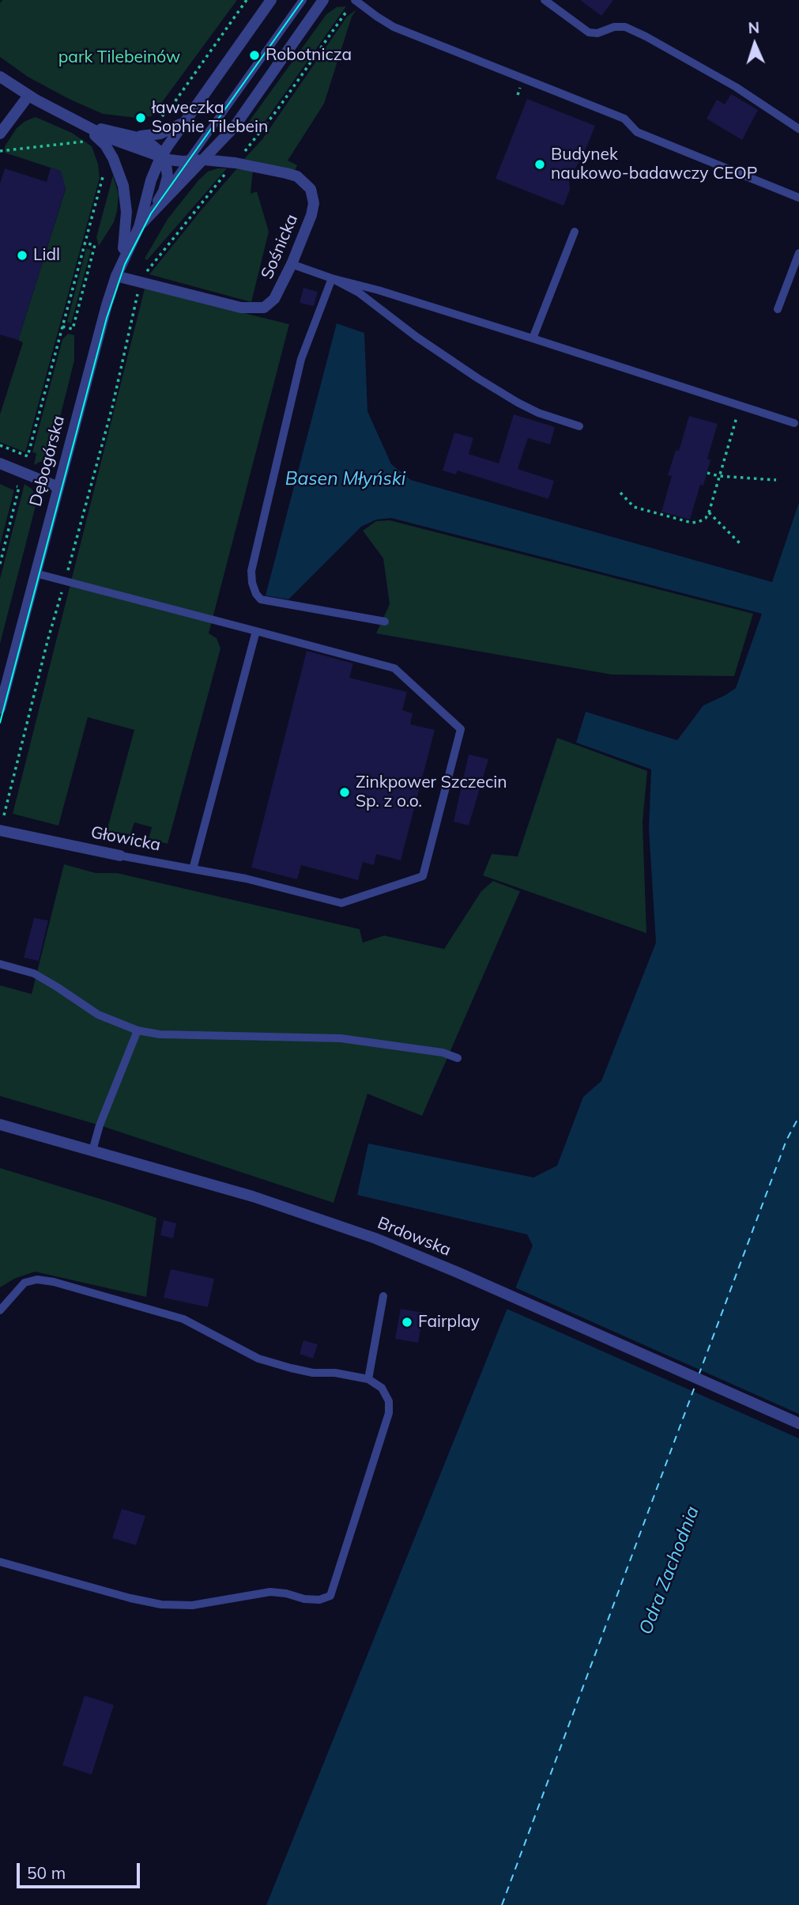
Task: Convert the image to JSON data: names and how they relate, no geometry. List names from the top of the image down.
{
  "streets": {
    "street": [
      "Sośnicka",
      "Dębogórska",
      "Głowicka",
      "Brdowska"
    ]
  },
  "crossings": [
    ["Sośnicka", "Dębogórska"]
  ],
  "water": ["Basen Młyński", "Odra Zachodnia"],
  "parks": ["park Tilebeinów"],
  "places": [
    "Robotnicza",
    "ławeczka Sophie Tilebein",
    "Budynek naukowo-badawczy CEOP",
    "Lidl",
    "Zinkpower Szczecin Sp. z o.o.",
    "Fairplay"
  ],
  "scale_bar": "50 m",
  "north": "top"
}
